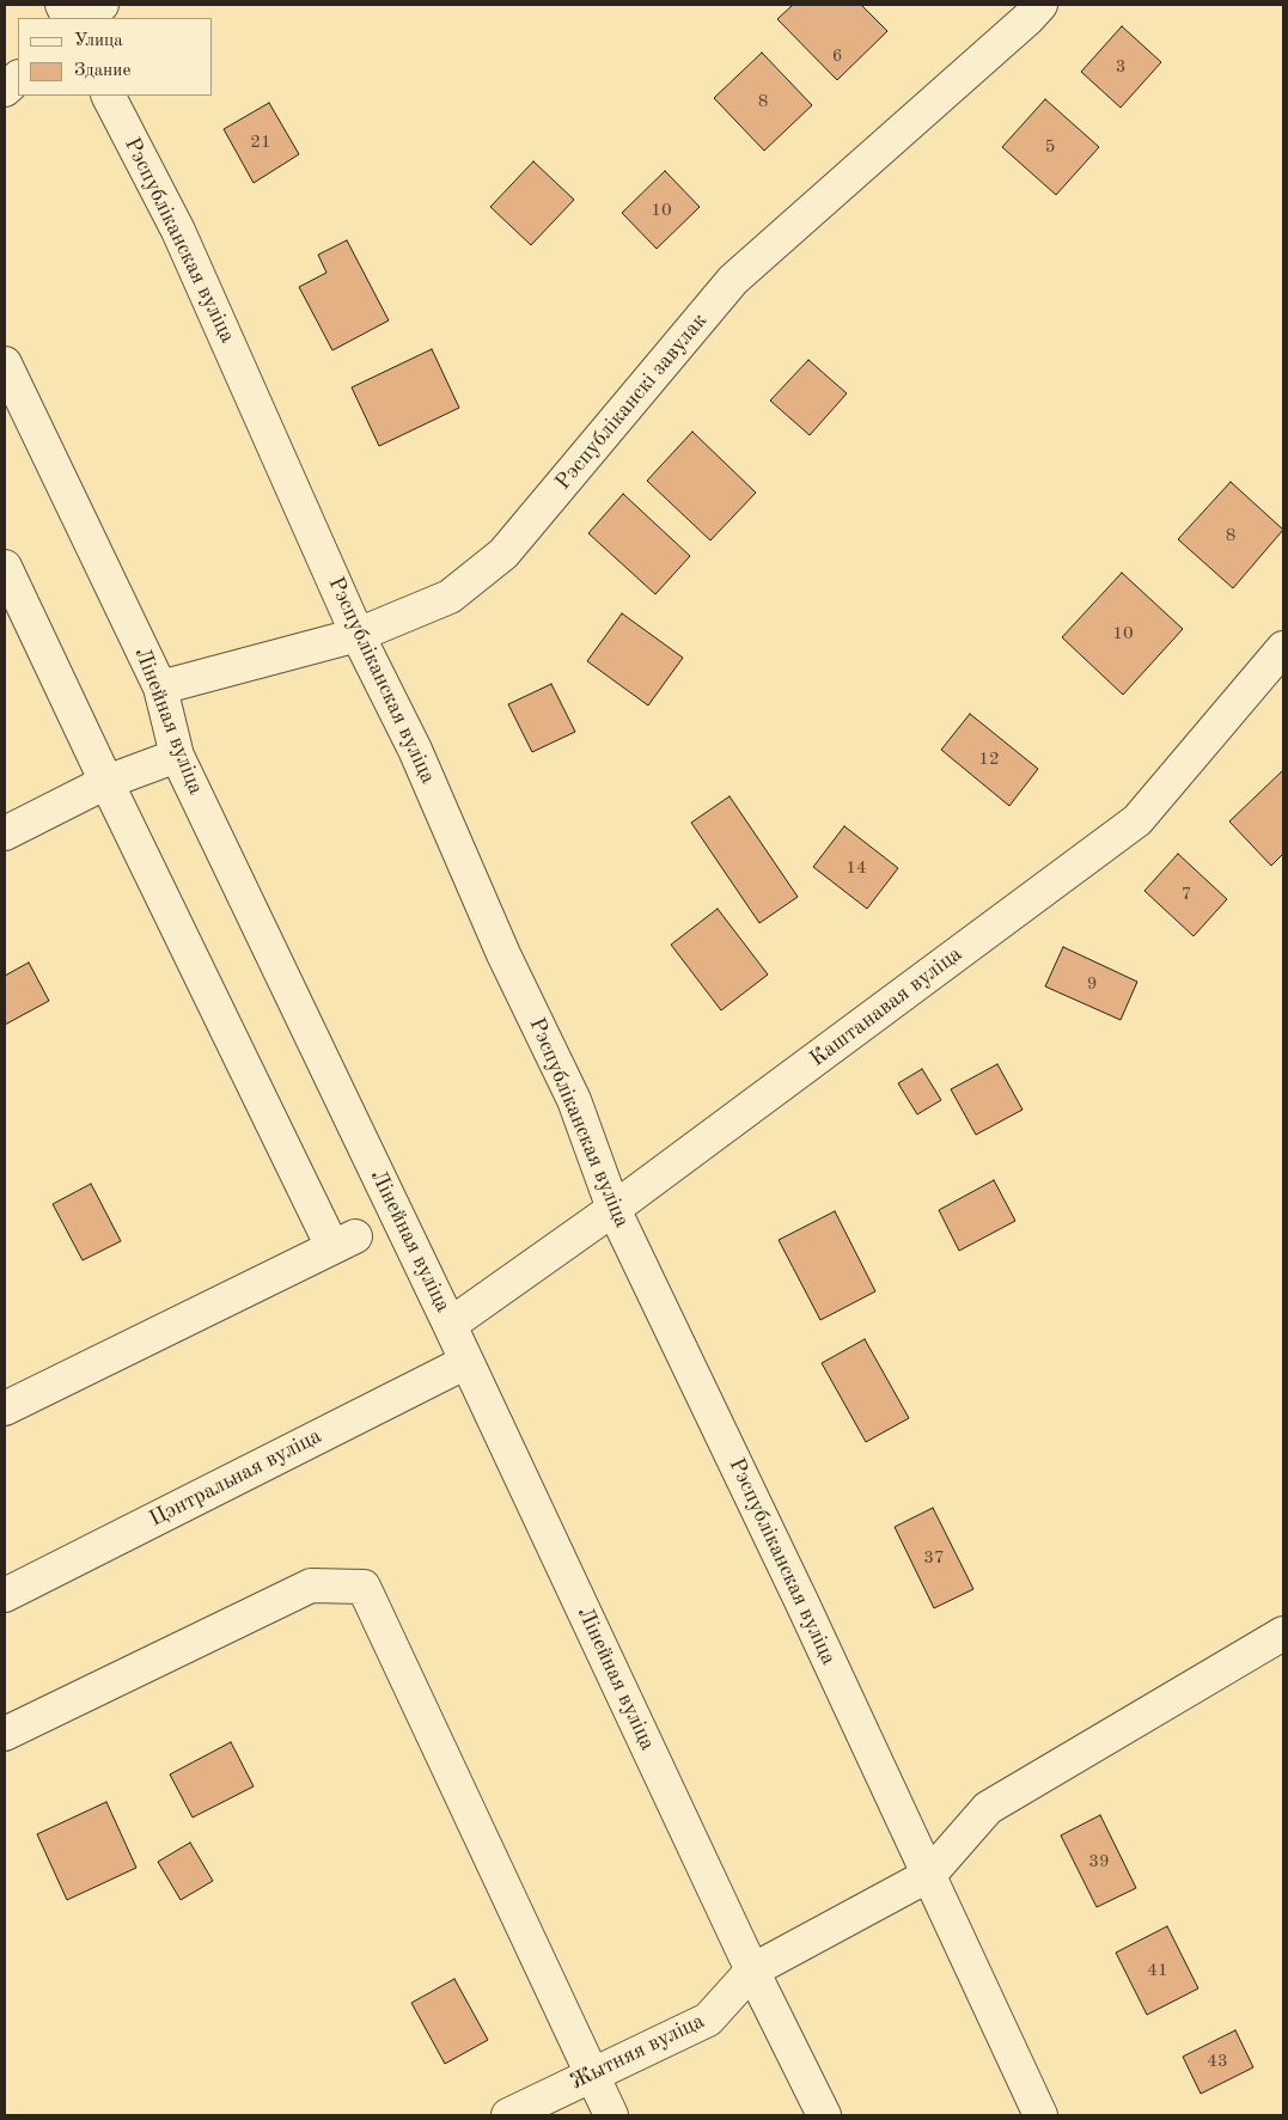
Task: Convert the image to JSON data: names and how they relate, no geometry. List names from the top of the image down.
{
  "streets": {
    "street": [
      "Рэспубліканская вуліца",
      "Рэспубліканскі завулак",
      "Лінейная вуліца",
      "Каштанавая вуліца",
      "Цэнтральная вуліца",
      "Жытняя вуліца"
    ]
  },
  "crossings": [
    ["Рэспубліканская вуліца", "Рэспубліканскі завулак"],
    ["Рэспубліканская вуліца", "Каштанавая вуліца"],
    ["Рэспубліканская вуліца", "Жытняя вуліца"],
    ["Рэспубліканскі завулак", "Лінейная вуліца"],
    ["Лінейная вуліца", "Каштанавая вуліца"],
    ["Лінейная вуліца", "Цэнтральная вуліца"],
    ["Лінейная вуліца", "Жытняя вуліца"]
  ],
  "house_numbers": [
    "6",
    "3",
    "8",
    "21",
    "5",
    "10",
    "8",
    "10",
    "12",
    "14",
    "7",
    "9",
    "37",
    "39",
    "41",
    "43"
  ],
  "legend": ["Улица", "Здание"]
}
